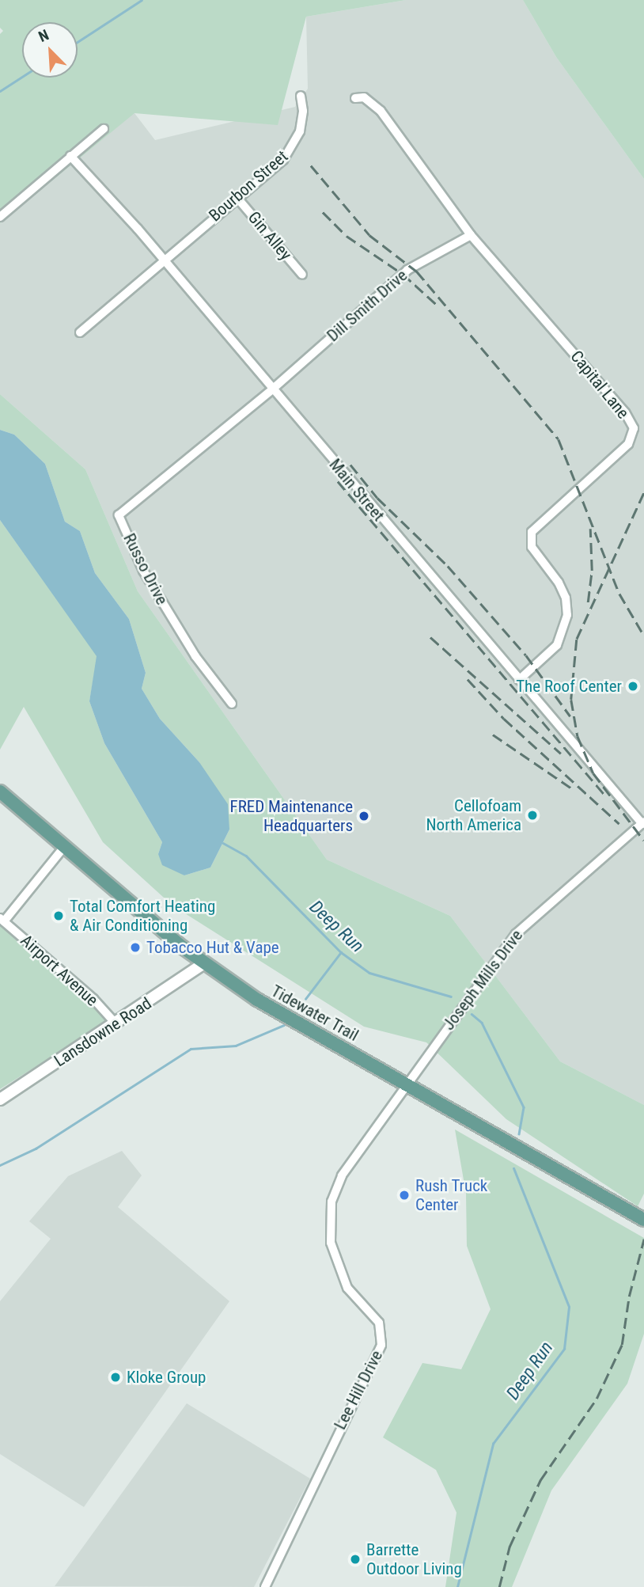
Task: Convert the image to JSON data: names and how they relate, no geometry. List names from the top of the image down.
{
  "streets": {
    "main road": ["Tidewater Trail", "Lansdowne Road"],
    "street": [
      "Bourbon Street",
      "Gin Alley",
      "Dill Smith Drive",
      "Capital Lane",
      "Main Street",
      "Russo Drive",
      "Airport Avenue",
      "Joseph Mills Drive",
      "Lee Hill Drive"
    ]
  },
  "crossings": [
    ["Bourbon Street", "Gin Alley"],
    ["Bourbon Street", "Main Street"],
    ["Dill Smith Drive", "Capital Lane"],
    ["Dill Smith Drive", "Main Street"],
    ["Dill Smith Drive", "Russo Drive"],
    ["Capital Lane", "Main Street"],
    ["Main Street", "Russo Drive"],
    ["Main Street", "Joseph Mills Drive"],
    ["Airport Avenue", "Lansdowne Road"],
    ["Joseph Mills Drive", "Tidewater Trail"],
    ["Joseph Mills Drive", "Lee Hill Drive"],
    ["Tidewater Trail", "Lansdowne Road"],
    ["Tidewater Trail", "Lee Hill Drive"]
  ],
  "water": ["Deep Run"],
  "places": [
    "The Roof Center",
    "Cellofoam North America",
    "FRED Maintenance Headquarters",
    "Total Comfort Heating & Air Conditioning",
    "Tobacco Hut & Vape",
    "Rush Truck Center",
    "Kloke Group",
    "Barrette Outdoor Living"
  ],
  "north": "top left"
}
